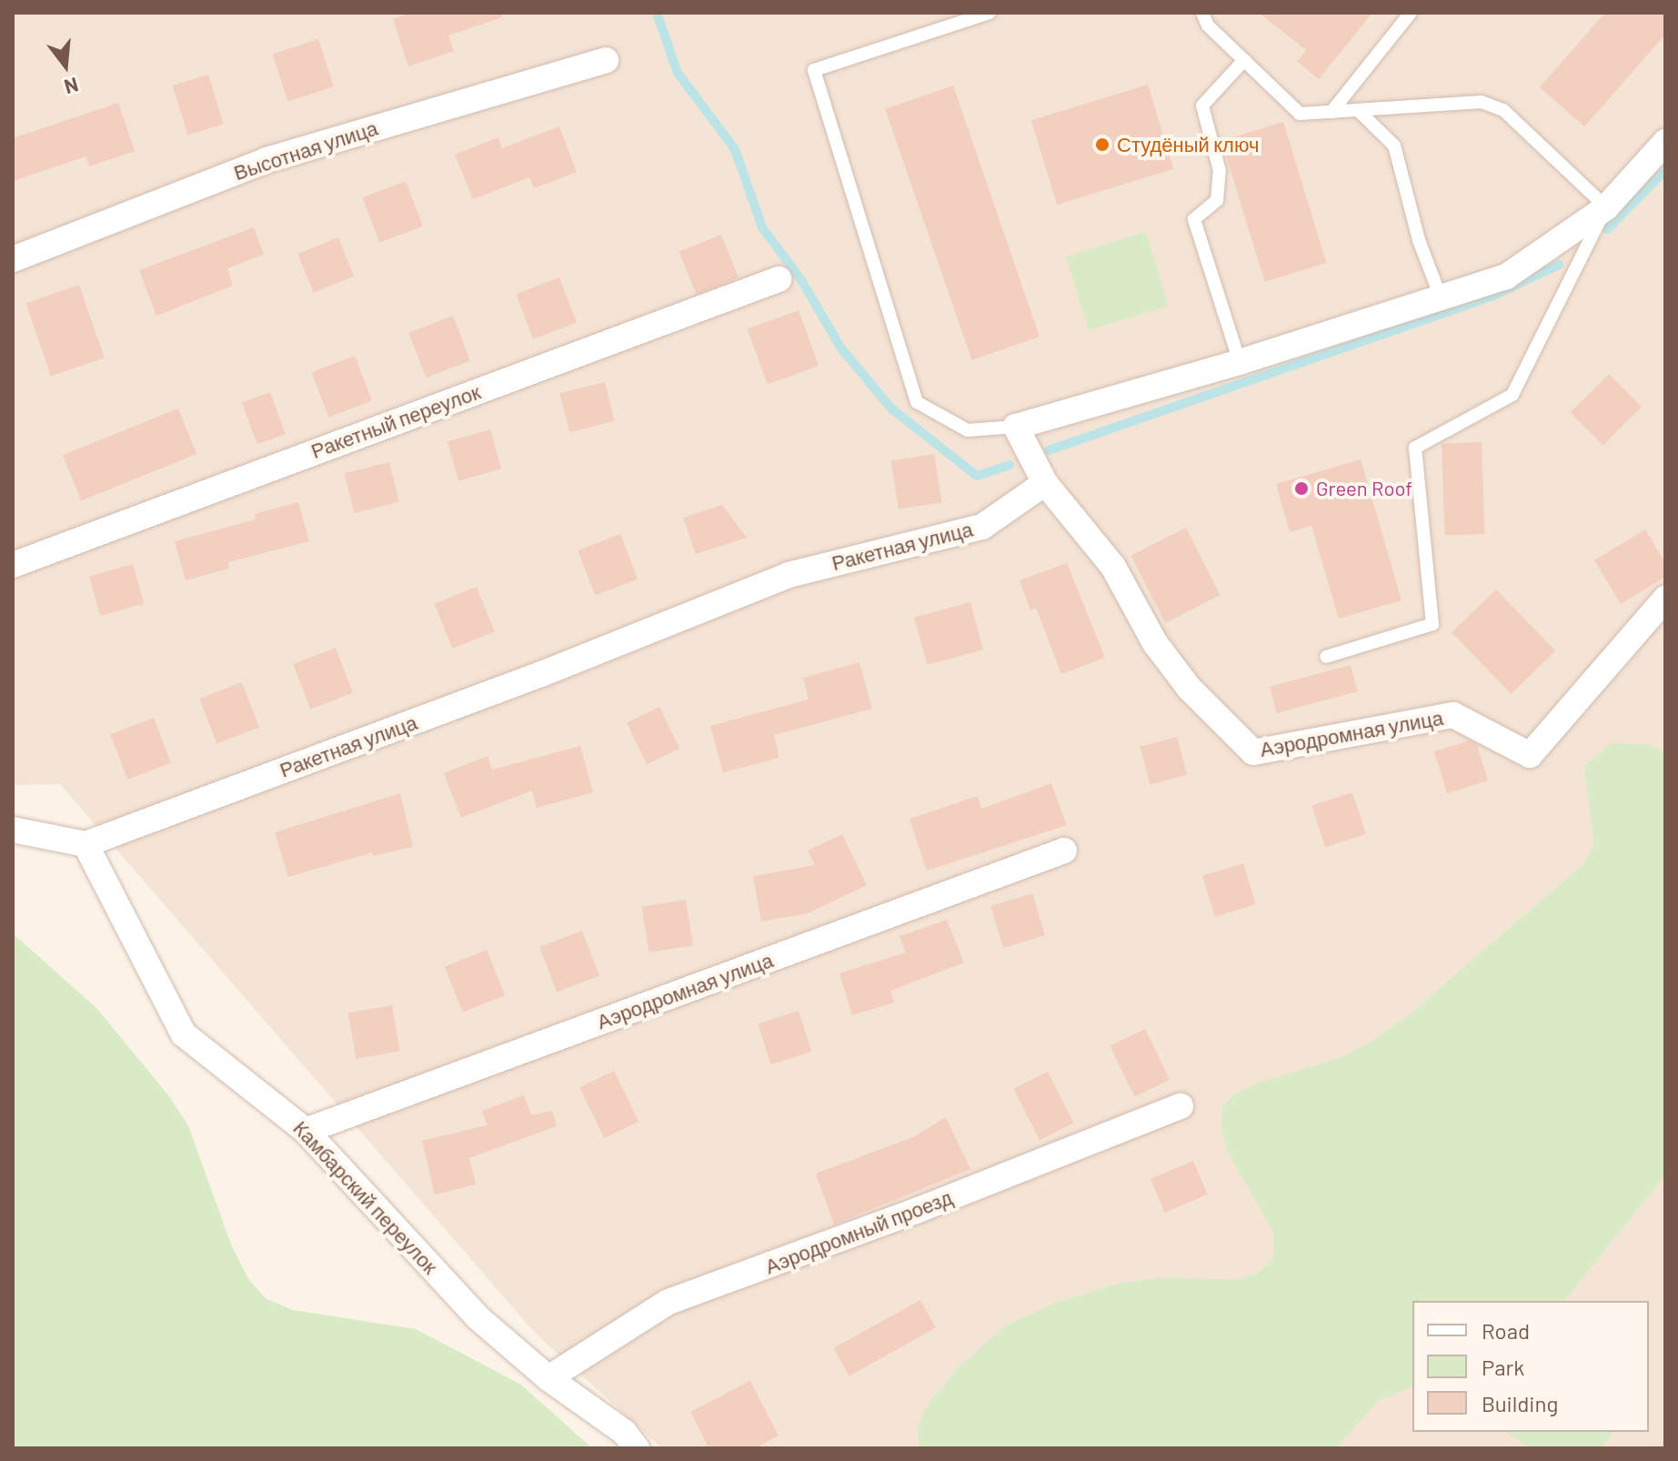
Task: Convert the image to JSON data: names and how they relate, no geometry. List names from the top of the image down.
{
  "streets": {
    "street": [
      "Высотная улица",
      "Ракетный переулок",
      "Ракетная улица",
      "Аэродромная улица",
      "Камбарский переулок",
      "Аэродромный проезд"
    ]
  },
  "crossings": [
    ["Ракетная улица", "Аэродромная улица"],
    ["Ракетная улица", "Камбарский переулок"],
    ["Аэродромная улица", "Камбарский переулок"],
    ["Камбарский переулок", "Аэродромный проезд"]
  ],
  "places": ["Студёный ключ", "Green Roof"],
  "legend": ["Road", "Park", "Building"],
  "north": "bottom"
}
